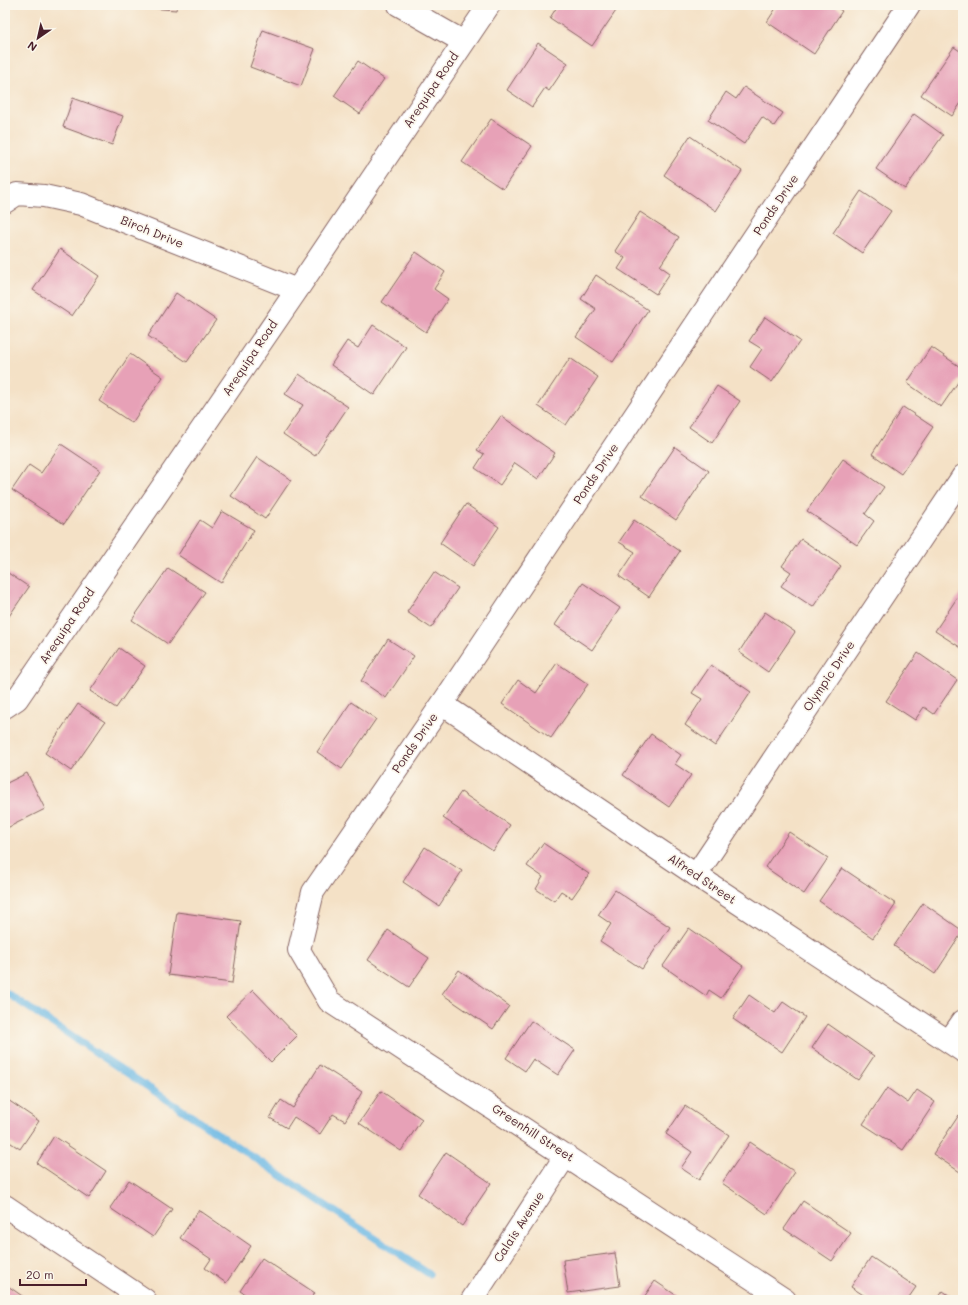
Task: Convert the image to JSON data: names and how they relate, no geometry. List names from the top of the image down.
{
  "streets": {
    "street": [
      "Arequipa Road",
      "Ponds Drive",
      "Birch Drive",
      "Olympic Drive",
      "Alfred Street",
      "Greenhill Street",
      "Calais Avenue"
    ]
  },
  "crossings": [
    ["Arequipa Road", "Birch Drive"],
    ["Ponds Drive", "Alfred Street"],
    ["Ponds Drive", "Greenhill Street"],
    ["Olympic Drive", "Alfred Street"],
    ["Greenhill Street", "Calais Avenue"]
  ],
  "scale_bar": "20 m",
  "north": "bottom left"
}
